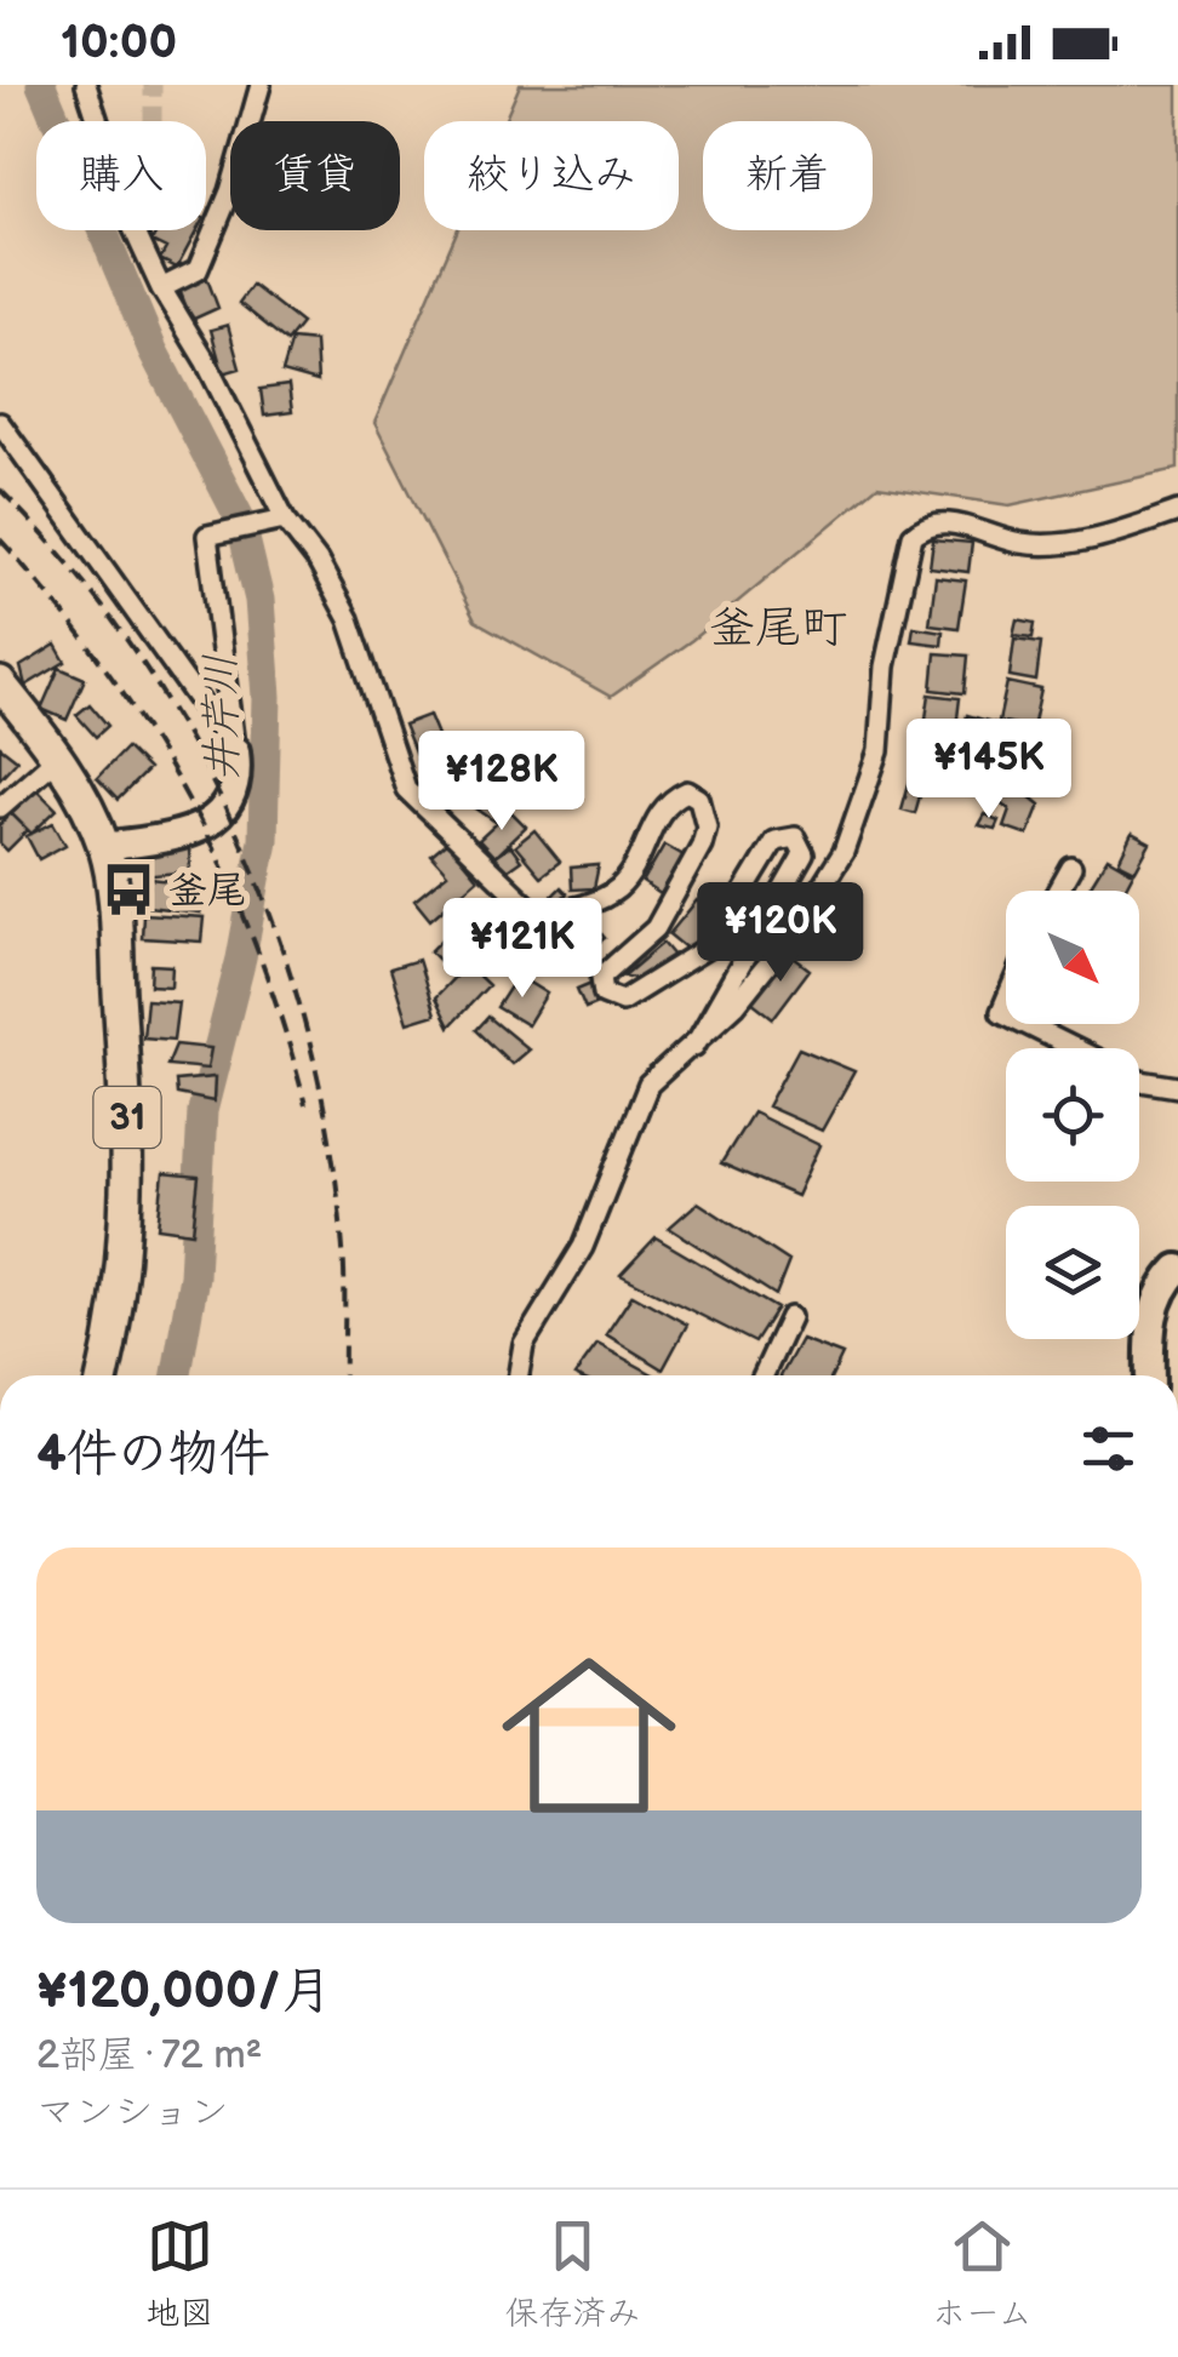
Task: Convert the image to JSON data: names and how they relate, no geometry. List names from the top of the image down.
{
  "streets": {
    "main road": ["31"]
  },
  "districts": ["釜尾町"],
  "water": ["井芹川"],
  "places": {
    "bus stop": ["釜尾"]
  },
  "north": "bottom right",
  "page": {
    "status": "10:00",
    "chip": [
      "購入",
      "賃貸",
      "絞り込み",
      "新着"
    ],
    "price": [
      "¥145K",
      "¥128K",
      "¥120K",
      "¥121K"
    ],
    "heading": "4件の物件",
    "list": [
      {
        "name": "¥120,000/月",
        "note": "2部屋 · 72 m² · マンション"
      }
    ],
    "tabs": ["地図", "保存済み", "ホーム"]
  }
}
